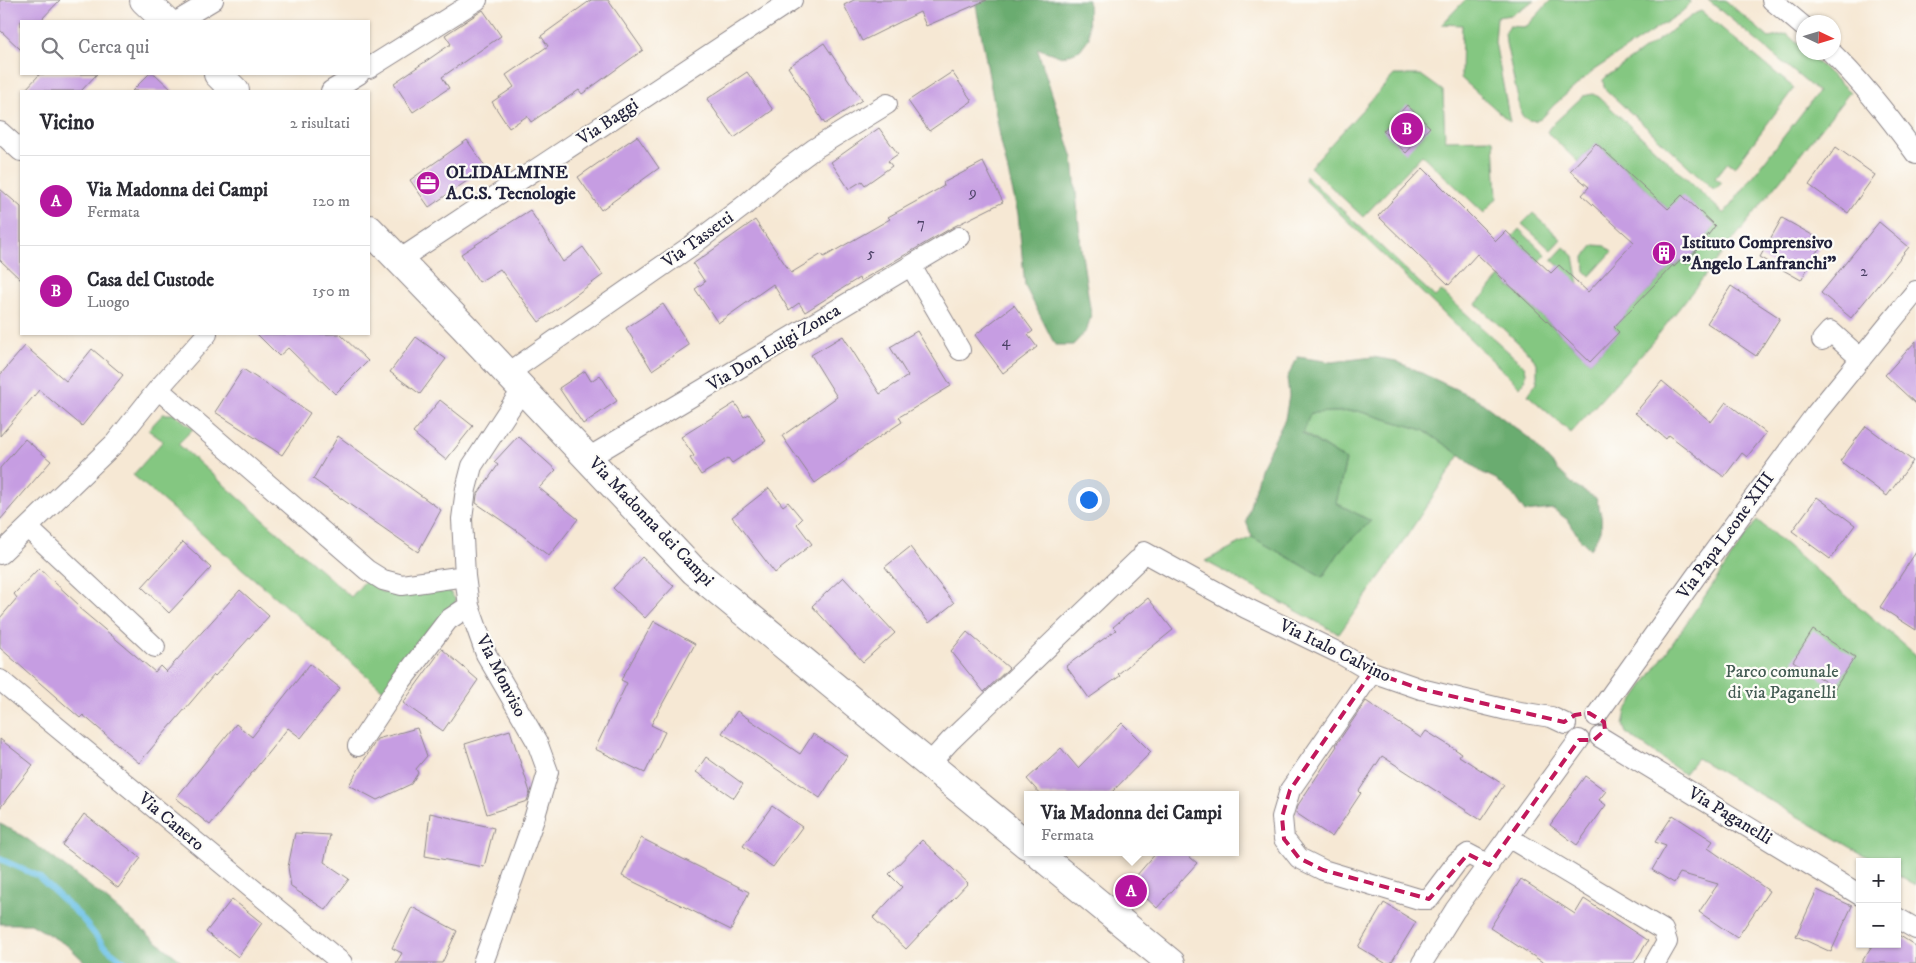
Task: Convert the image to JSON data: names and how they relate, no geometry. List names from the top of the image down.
{
  "streets": {
    "street": [
      "Via Baggi",
      "Via Tassetti",
      "Via Don Luigi Zonca",
      "Via Madonna dei Campi",
      "Via Papa Leone XIII",
      "Via Italo Calvino",
      "Via Monviso",
      "Via Paganelli",
      "Via Canero"
    ]
  },
  "crossings": [
    ["Via Baggi", "Via Madonna dei Campi"],
    ["Via Tassetti", "Via Madonna dei Campi"],
    ["Via Tassetti", "Via Monviso"],
    ["Via Don Luigi Zonca", "Via Madonna dei Campi"],
    ["Via Madonna dei Campi", "Via Italo Calvino"],
    ["Via Madonna dei Campi", "Via Monviso"],
    ["Via Papa Leone XIII", "Via Italo Calvino"],
    ["Via Papa Leone XIII", "Via Paganelli"],
    ["Via Italo Calvino", "Via Paganelli"]
  ],
  "parks": ["Parco comunale di via Paganelli"],
  "places": {
    "office": ["OLIDALMINE A.C.S. Tecnologie"],
    "building": ["Istituto Comprensivo \"Angelo Lanfranchi\""]
  },
  "house_numbers": [
    "9",
    "7",
    "5",
    "2",
    "4"
  ],
  "north": "right",
  "page": {
    "search": "Cerca qui",
    "heading": ["Vicino", "2 risultati"],
    "pins": ["B", "A"],
    "list": [
      {
        "mark": "A",
        "name": "Via Madonna dei Campi",
        "note": "Fermata",
        "value": "120 m"
      },
      {
        "mark": "B",
        "name": "Casa del Custode",
        "note": "Luogo",
        "value": "150 m"
      }
    ],
    "popup": ["Via Madonna dei Campi", "Fermata"],
    "map_buttons": ["+", "−"]
  }
}
